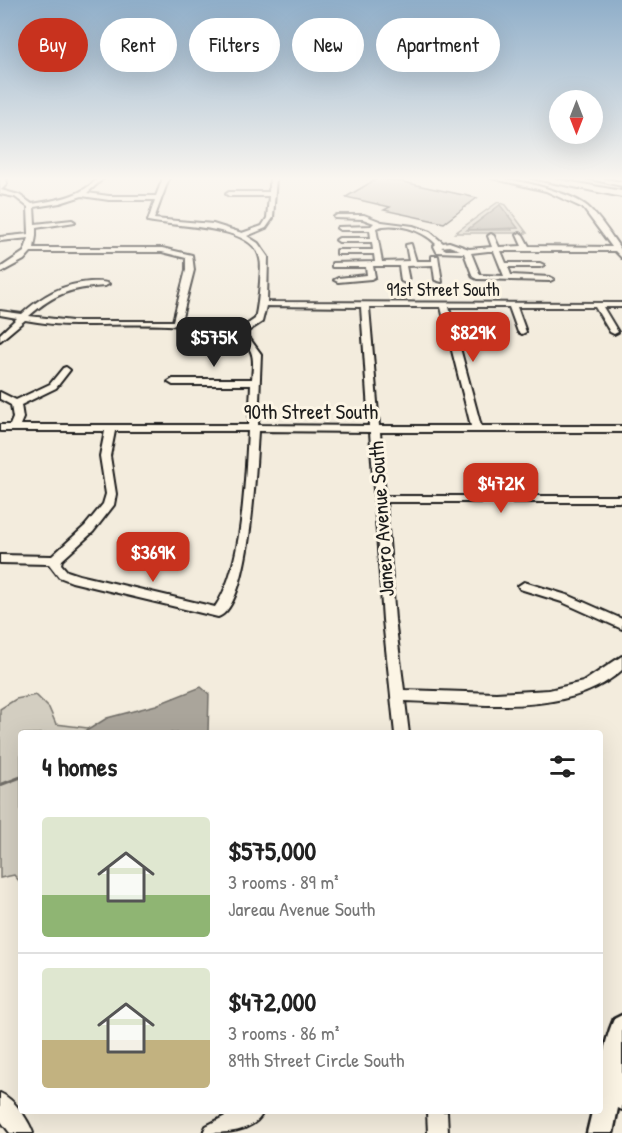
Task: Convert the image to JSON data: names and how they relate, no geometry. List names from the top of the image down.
{
  "streets": {
    "street": ["91st Street South", "90th Street South", "Janero Avenue South"]
  },
  "crossings": [
    ["91st Street South", "Janero Avenue South"],
    ["90th Street South", "Janero Avenue South"]
  ],
  "north": "bottom",
  "page": {
    "chip": [
      "Buy",
      "Rent",
      "Filters",
      "New",
      "Apartment"
    ],
    "price": [
      "$829K",
      "$575K",
      "$472K",
      "$369K"
    ],
    "heading": "4 homes",
    "list": [
      {
        "name": "$575,000",
        "note": "3 rooms · 89 m² · Jareau Avenue South"
      },
      {
        "name": "$472,000",
        "note": "3 rooms · 86 m² · 89th Street Circle South"
      }
    ]
  }
}
